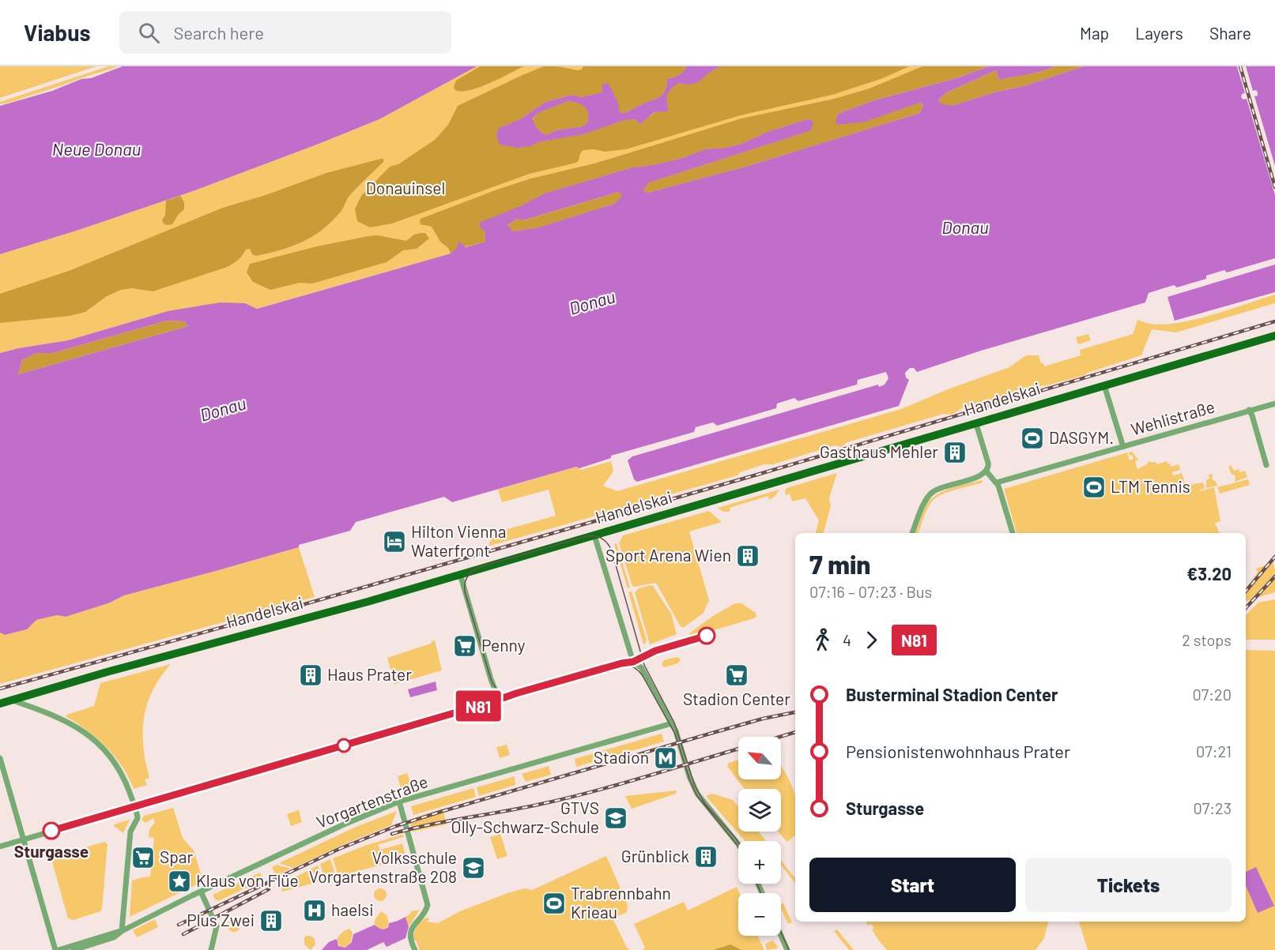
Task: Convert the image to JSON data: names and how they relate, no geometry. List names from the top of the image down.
{
  "streets": {
    "main road": ["Handelskai"],
    "street": ["Wehlistraße", "Vorgartenstraße"]
  },
  "water": ["Neue Donau", "Donau"],
  "parks": ["Donauinsel"],
  "places": {
    "sports": ["DASGYM.", "LTM Tennis", "Trabrennbahn Krieau"],
    "building": [
      "Gasthaus Mehler",
      "Sport Arena Wien",
      "Haus Prater",
      "Grünblick",
      "Plus Zwei"
    ],
    "hotel": ["Hilton Vienna Waterfront"],
    "supermarket": ["Penny", "Stadion Center", "Spar"],
    "metro station": ["Stadion"],
    "school or university": ["GTVS Olly-Schwarz-Schule", "Volksschule Vorgartenstraße 208"],
    "other": ["Sturgasse"],
    "place": ["Klaus von Flüe"],
    "hospital": ["haelsi"]
  },
  "lines": ["bus line N81"],
  "north": "top left",
  "page": {
    "header": "Viabus",
    "search": "Search here",
    "nav": ["Map", "Layers", "Share"],
    "on_map": "N81",
    "heading": ["7 min", "07:16 – 07:23 · Bus", "€3.20"],
    "legs": ["4", "N81", "2 stops"],
    "list": [
      {
        "name": "Busterminal Stadion Center",
        "value": "07:20"
      },
      {
        "name": "Pensionistenwohnhaus Prater",
        "value": "07:21"
      },
      {
        "name": "Sturgasse",
        "value": "07:23"
      }
    ],
    "map_buttons": ["+", "−"],
    "buttons": ["Start", "Tickets"]
  }
}
